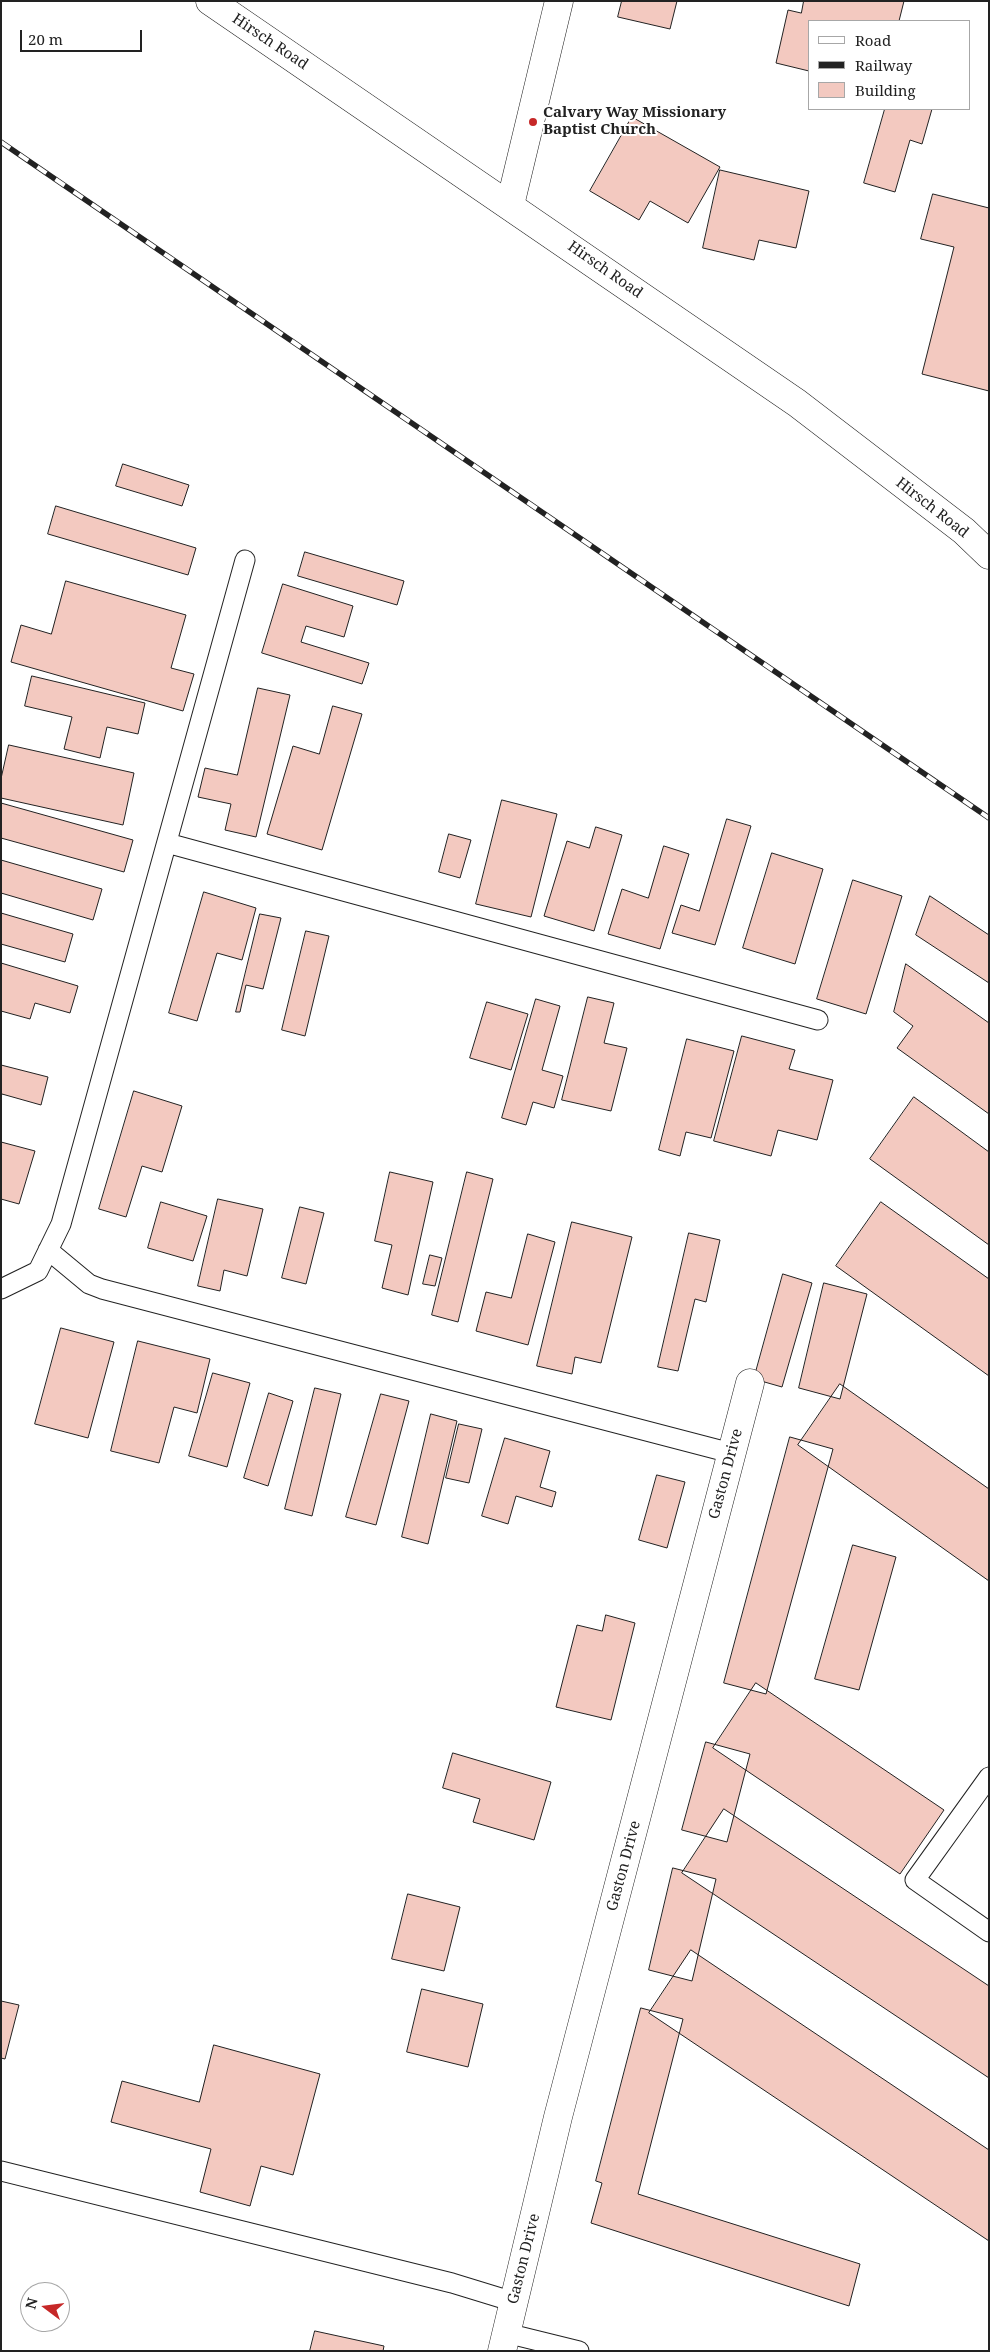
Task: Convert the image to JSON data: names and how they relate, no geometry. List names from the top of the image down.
{
  "streets": {
    "street": ["Hirsch Road", "Gaston Drive"]
  },
  "places": ["Calvary Way Missionary Baptist Church"],
  "legend": ["Road", "Railway", "Building"],
  "scale_bar": "20 m",
  "north": "left"
}
